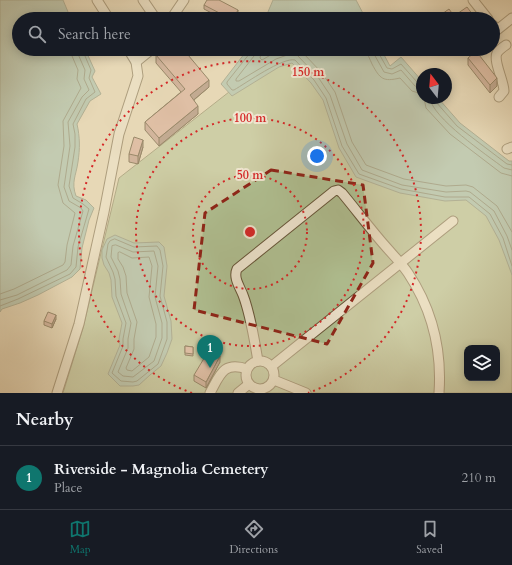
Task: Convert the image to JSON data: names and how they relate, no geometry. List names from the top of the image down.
{
  "north": "top",
  "page": {
    "search": "Search here",
    "pins": "1",
    "heading": "Nearby",
    "list": [
      {
        "mark": "1",
        "name": "Riverside - Magnolia Cemetery",
        "note": "Place",
        "value": "210 m"
      }
    ],
    "nav": ["Map", "Directions", "Saved"]
  },
  "rings": ["150 m", "100 m", "50 m"]
}
